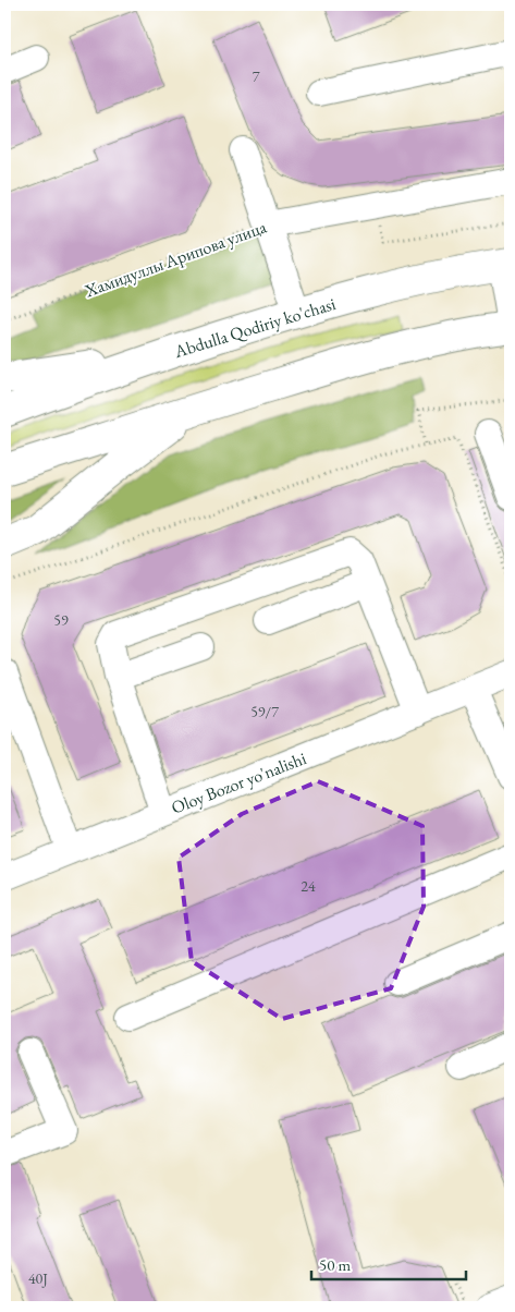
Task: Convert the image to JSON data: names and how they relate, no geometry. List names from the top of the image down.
{
  "streets": {
    "main road": ["Abdulla Qodiriy ko'chasi"],
    "street": ["Хамидуллы Арипова улица", "Oloy Bozor yo'nalishi"]
  },
  "house_numbers": [
    "7",
    "59",
    "59/7",
    "24",
    "40J"
  ],
  "scale_bar": "50 m"
}
